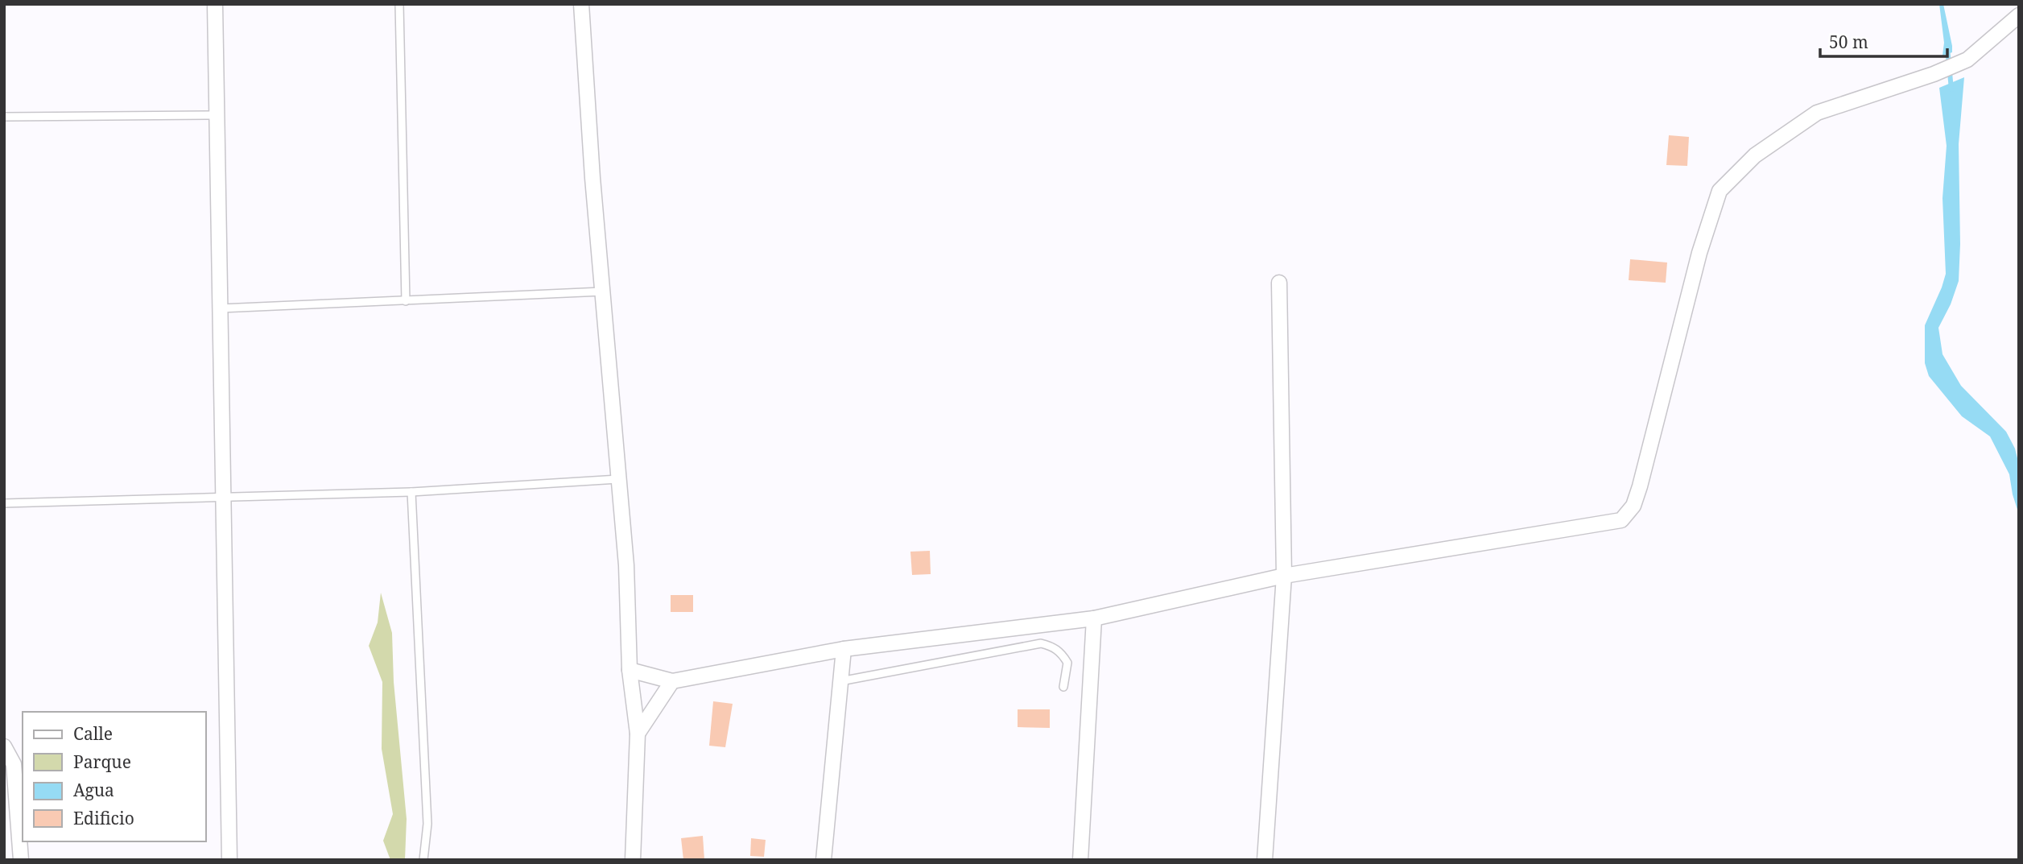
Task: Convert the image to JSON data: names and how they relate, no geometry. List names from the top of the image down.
{
  "legend": [
    "Calle",
    "Parque",
    "Agua",
    "Edificio"
  ],
  "scale_bar": "50 m"
}
